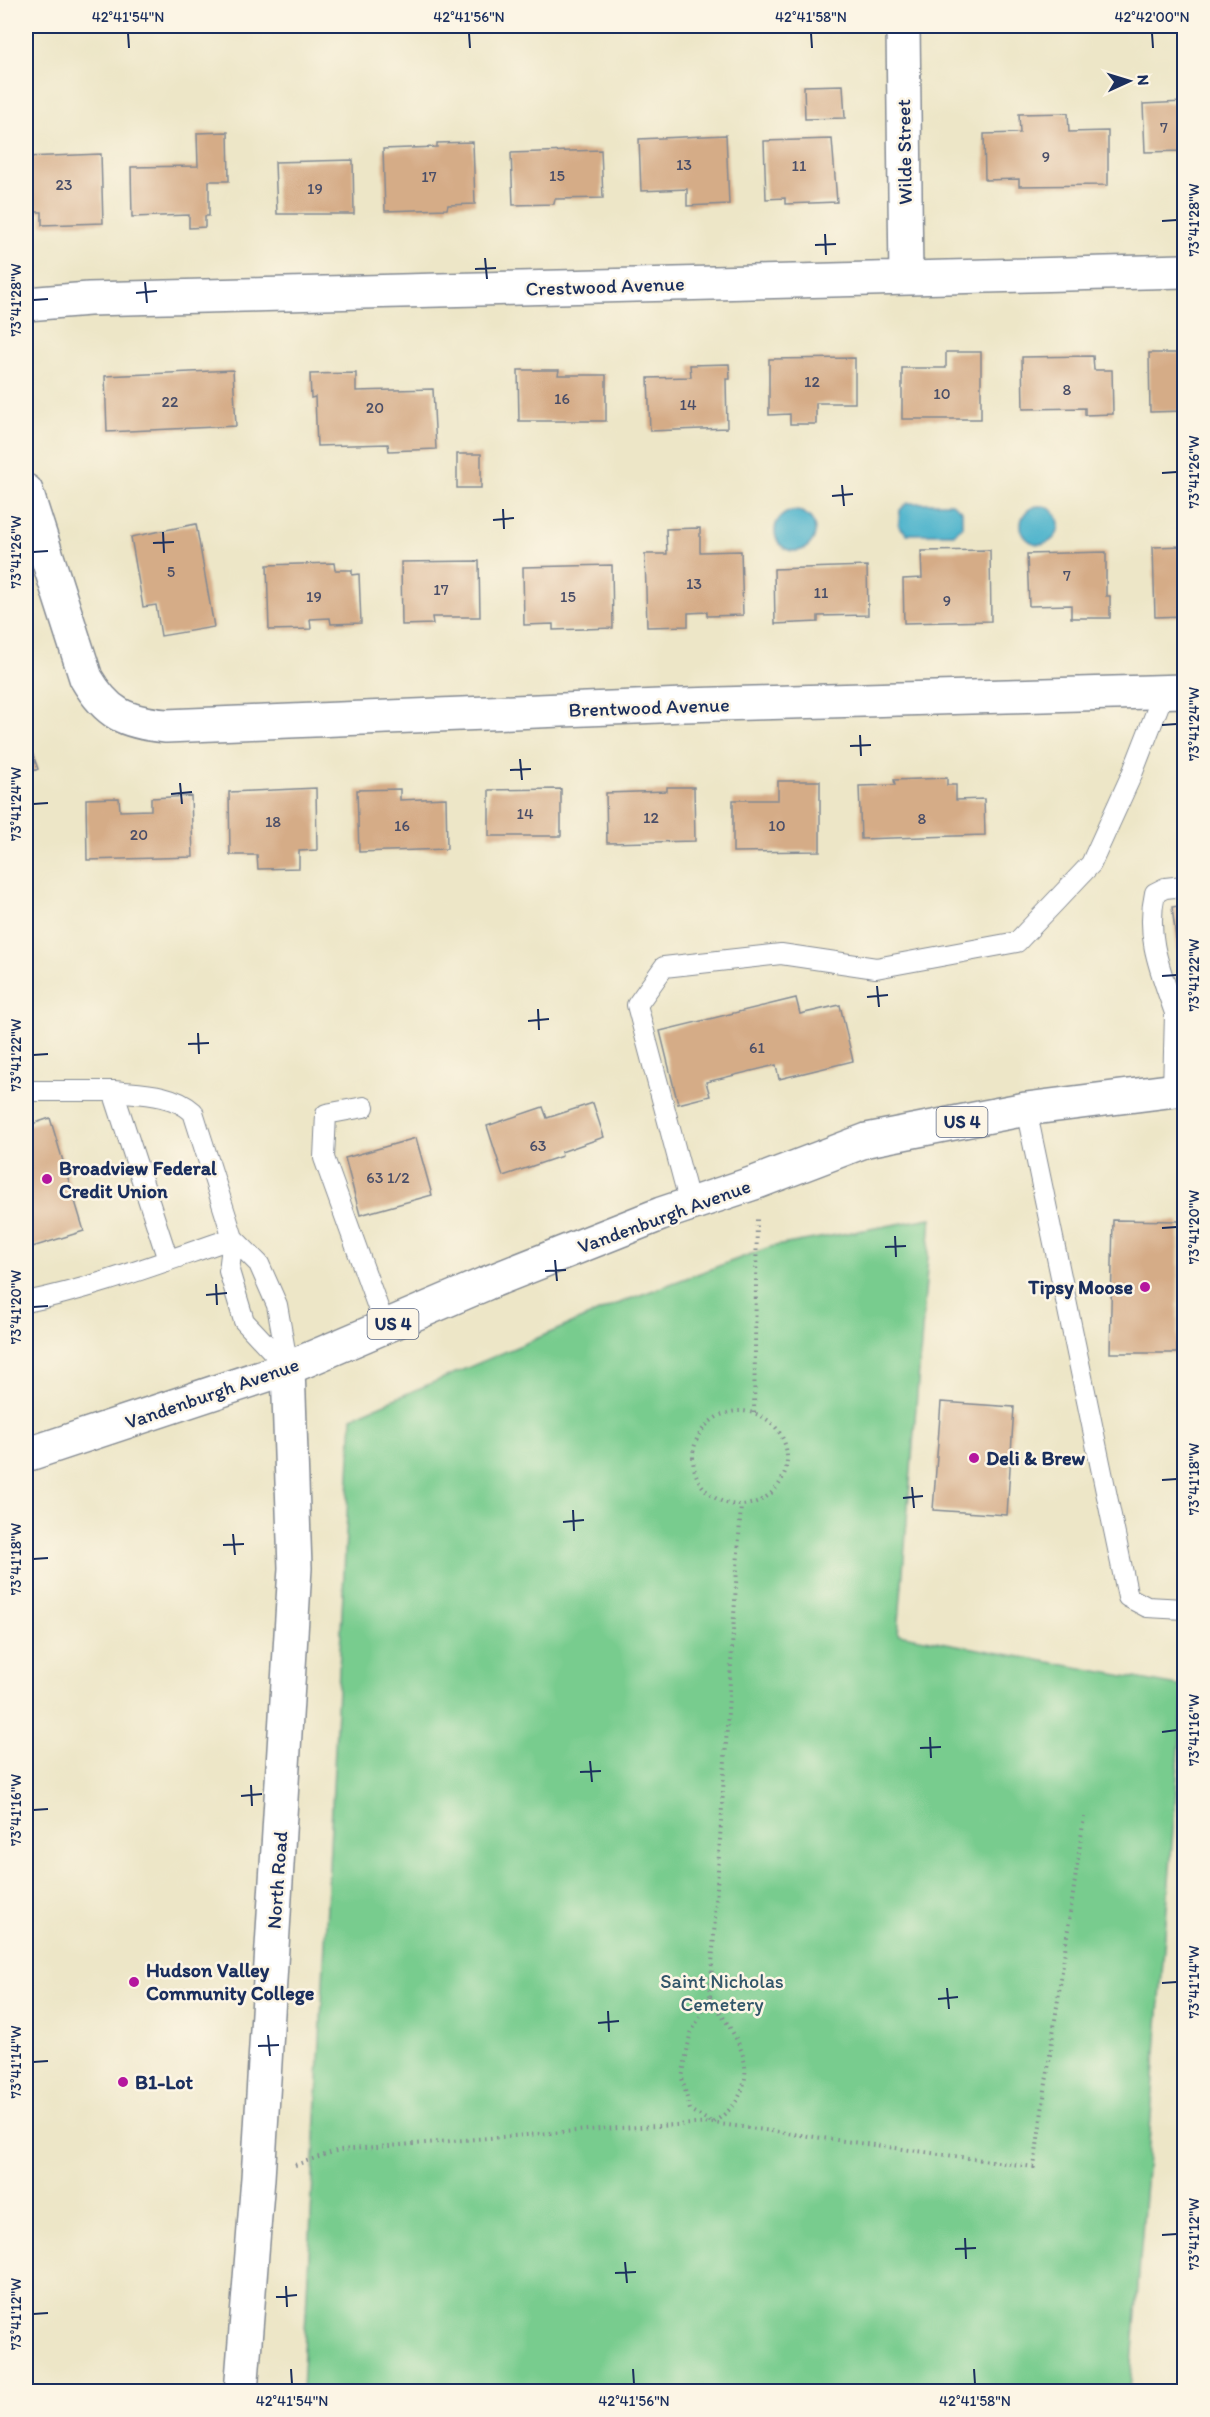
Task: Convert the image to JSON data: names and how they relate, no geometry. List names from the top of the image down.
{
  "streets": {
    "street": [
      "Wilde Street",
      "Crestwood Avenue",
      "Brentwood Avenue",
      "US 4",
      "Vandenburgh Avenue",
      "North Road"
    ]
  },
  "crossings": [
    ["Wilde Street", "Crestwood Avenue"],
    ["Vandenburgh Avenue", "North Road"]
  ],
  "parks": ["Saint Nicholas Cemetery"],
  "places": [
    "Broadview Federal Credit Union",
    "Tipsy Moose",
    "Deli & Brew",
    "Hudson Valley Community College",
    "B1-Lot"
  ],
  "house_numbers": [
    "7",
    "9",
    "13",
    "11",
    "15",
    "17",
    "23",
    "19",
    "12",
    "8",
    "10",
    "16",
    "22",
    "14",
    "20",
    "5",
    "7",
    "13",
    "17",
    "11",
    "19",
    "15",
    "9",
    "14",
    "12",
    "8",
    "18",
    "16",
    "10",
    "20",
    "61",
    "63",
    "63 1/2"
  ],
  "north": "right",
  "coordinates": [
    "42°41'54\"N",
    "42°41'56\"N",
    "42°41'58\"N",
    "42°42'00\"N",
    "73°41'28\"W",
    "73°41'26\"W",
    "73°41'24\"W",
    "73°41'22\"W",
    "73°41'20\"W",
    "73°41'18\"W",
    "73°41'16\"W",
    "73°41'14\"W",
    "73°41'12\"W"
  ]
}
